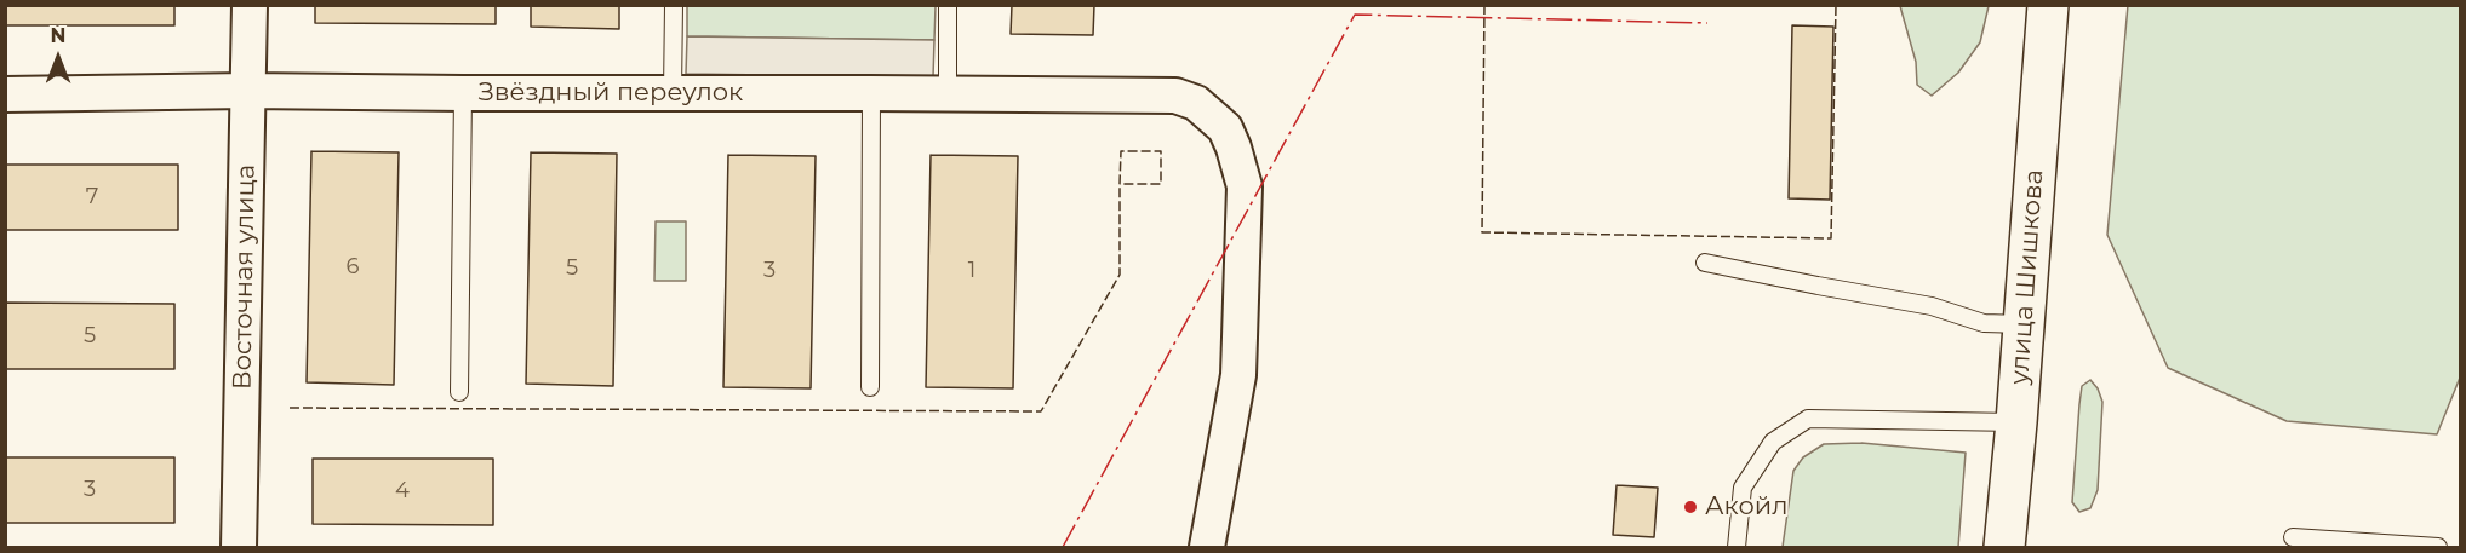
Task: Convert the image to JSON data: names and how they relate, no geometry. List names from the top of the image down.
{
  "streets": {
    "main road": ["улица Шишкова"],
    "street": ["Звёздный переулок", "Восточная улица"]
  },
  "crossings": [
    ["Звёздный переулок", "Восточная улица"]
  ],
  "places": ["Акойл"],
  "house_numbers": [
    "7",
    "6",
    "5",
    "3",
    "1",
    "5",
    "3",
    "4"
  ],
  "north": "top"
}
